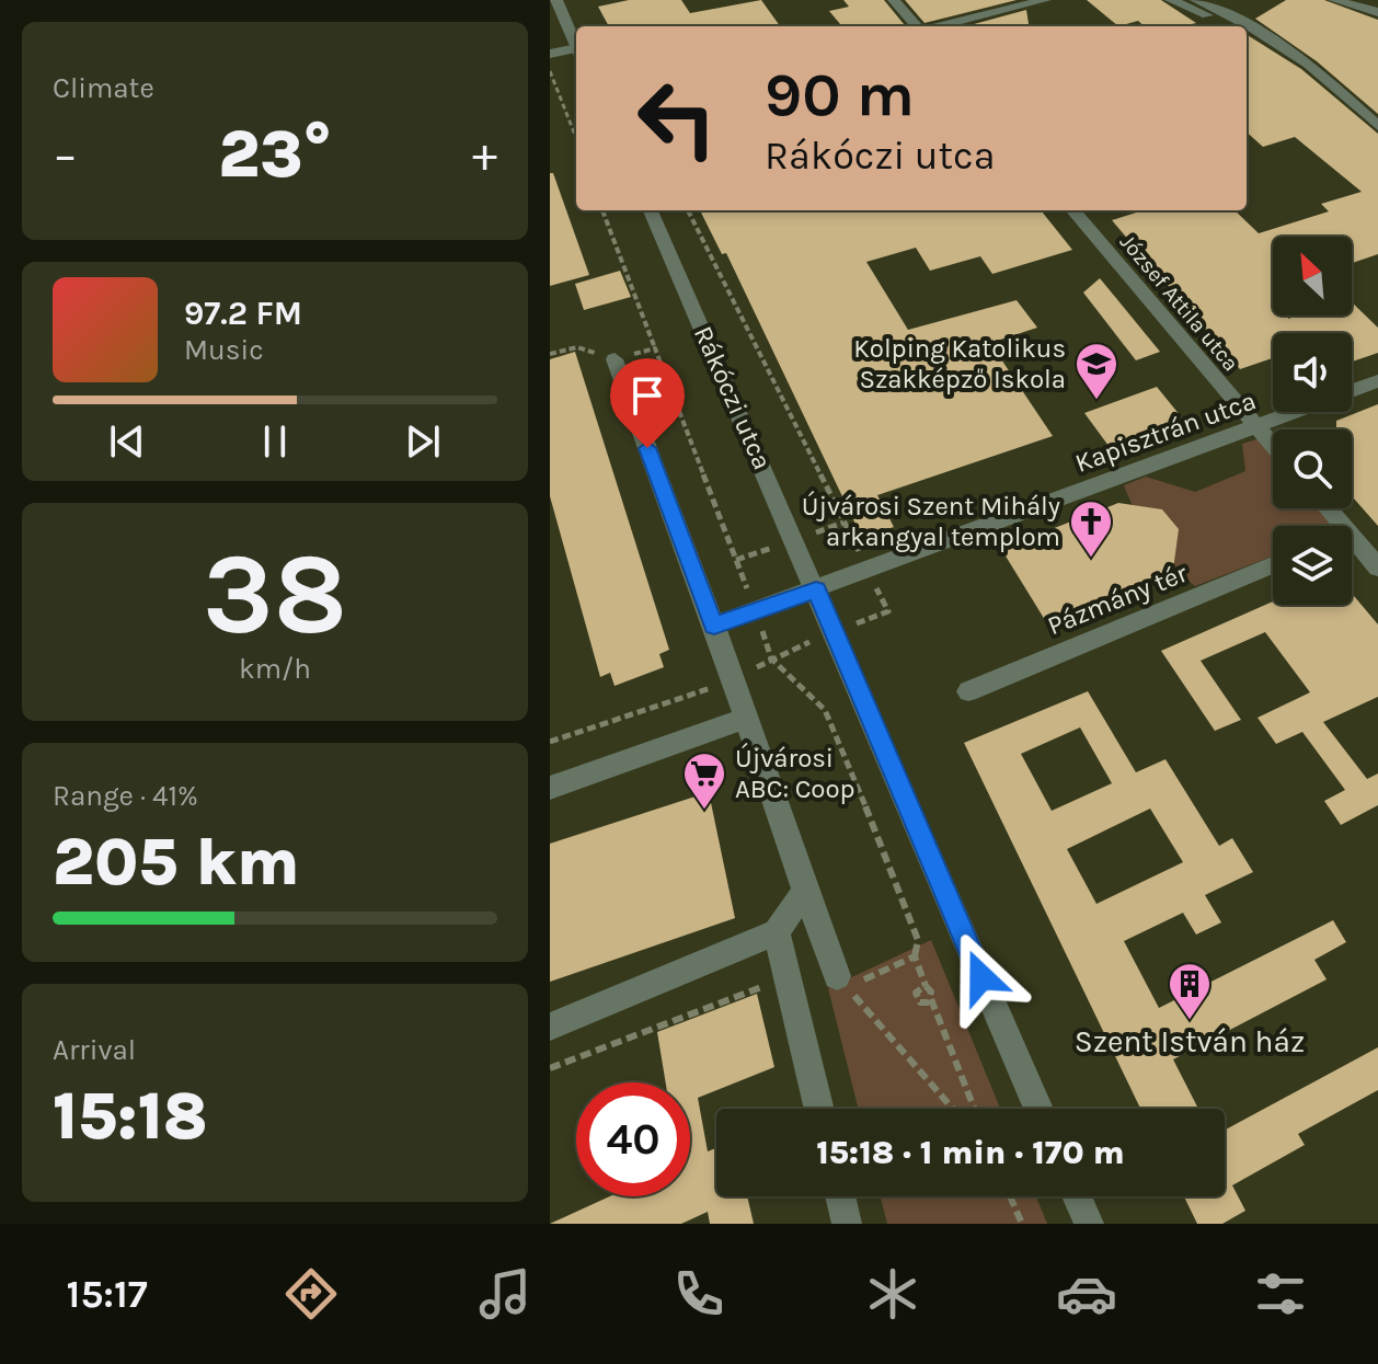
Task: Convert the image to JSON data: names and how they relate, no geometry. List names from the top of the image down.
{
  "streets": {
    "street": [
      "József Attila utca",
      "Rákóczi utca",
      "Kapisztrán utca",
      "Pázmány tér"
    ]
  },
  "crossings": [
    ["József Attila utca", "Kapisztrán utca"],
    ["Rákóczi utca", "Kapisztrán utca"]
  ],
  "places": {
    "school or university": ["Kolping Katolikus Szakképző Iskola"],
    "church": ["Újvárosi Szent Mihály arkangyal templom"],
    "supermarket": ["Újvárosi ABC: Coop"],
    "building": ["Szent István ház"]
  },
  "north": "top left",
  "page": {
    "tile": [
      "Climate",
      ["38", "km/h"],
      ["Range · 41%", "205 km"],
      ["Arrival", "15:18"]
    ],
    "turn": ["90 m", "Rákóczi utca"],
    "heat": ["−", "23°", "+"],
    "song": ["97.2 FM", "Music"],
    "limit": "40",
    "trip": "15:18 · 1 min · 170 m",
    "tabs": "15:17"
  }
}
